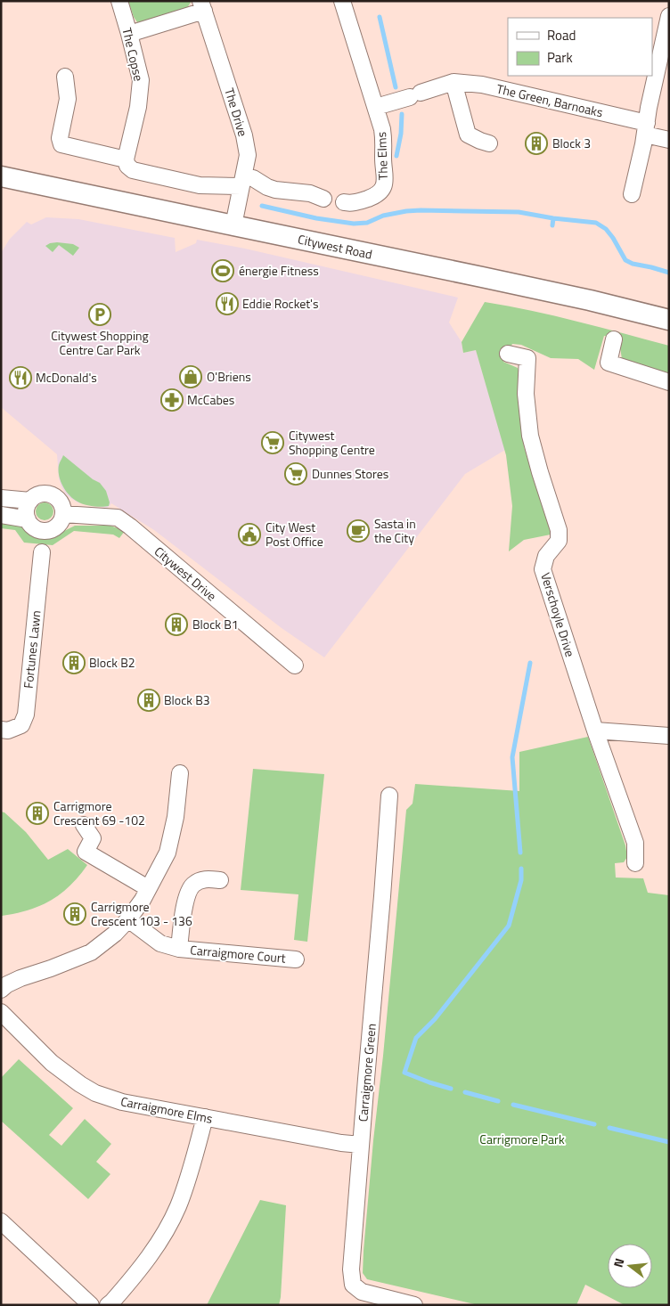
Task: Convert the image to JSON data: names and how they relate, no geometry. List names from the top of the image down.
{
  "streets": {
    "street": [
      "The Copse",
      "The Green, Barnoaks",
      "The Drive",
      "The Elms",
      "Citywest Road",
      "Citywest Drive",
      "Verschoyle Drive",
      "Fortunes Lawn",
      "Carraigmore Court",
      "Carraigmore Green",
      "Carraigmore Elms"
    ]
  },
  "crossings": [
    ["The Green, Barnoaks", "The Elms"],
    ["The Drive", "Citywest Road"],
    ["Carraigmore Green", "Carraigmore Elms"]
  ],
  "parks": ["Carrigmore Park"],
  "places": {
    "building": [
      "Block 3",
      "Block B1",
      "Block B2",
      "Block B3",
      "Carrigmore Crescent 69 -102",
      "Carrigmore Crescent 103 - 136"
    ],
    "sports": ["énergie Fitness"],
    "restaurant": ["Eddie Rocket's", "McDonald's"],
    "parking": ["Citywest Shopping Centre Car Park"],
    "shop": ["O'Briens"],
    "pharmacy": ["McCabes"],
    "supermarket": ["Citywest Shopping Centre", "Dunnes Stores"],
    "cafe": ["Sasta in the City"],
    "public building": ["City West Post Office"]
  },
  "legend": ["Road", "Park"],
  "north": "left"
}
